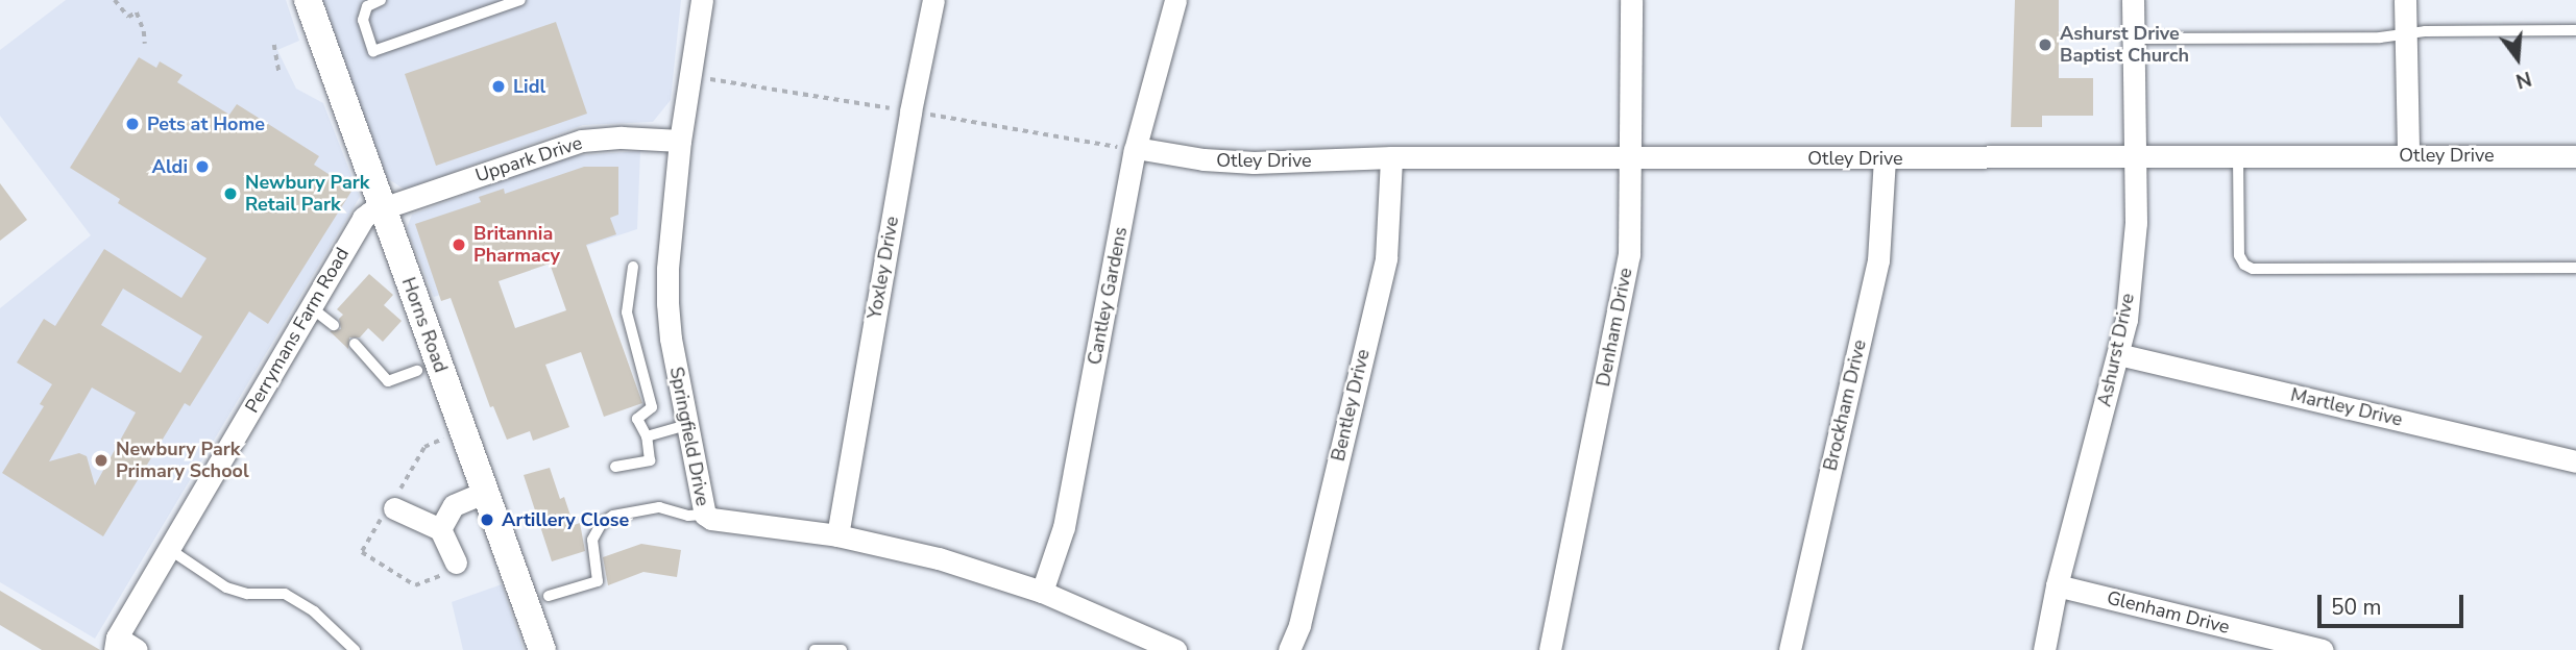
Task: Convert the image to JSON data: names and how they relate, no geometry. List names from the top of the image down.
{
  "streets": {
    "street": [
      "Otley Drive",
      "Uppark Drive",
      "Yoxley Drive",
      "Cantley Gardens",
      "Horns Road",
      "Denham Drive",
      "Perrymans Farm Road",
      "Ashurst Drive",
      "Bentley Drive",
      "Brockham Drive",
      "Martley Drive",
      "Springfield Drive",
      "Glenham Drive"
    ]
  },
  "crossings": [
    ["Otley Drive", "Cantley Gardens"],
    ["Otley Drive", "Denham Drive"],
    ["Otley Drive", "Ashurst Drive"],
    ["Otley Drive", "Bentley Drive"],
    ["Otley Drive", "Brockham Drive"],
    ["Uppark Drive", "Horns Road"],
    ["Uppark Drive", "Perrymans Farm Road"],
    ["Uppark Drive", "Springfield Drive"],
    ["Yoxley Drive", "Springfield Drive"],
    ["Cantley Gardens", "Springfield Drive"],
    ["Horns Road", "Perrymans Farm Road"],
    ["Ashurst Drive", "Martley Drive"],
    ["Ashurst Drive", "Glenham Drive"]
  ],
  "places": [
    "Ashurst Drive Baptist Church",
    "Lidl",
    "Pets at Home",
    "Aldi",
    "Newbury Park Retail Park",
    "Britannia Pharmacy",
    "Newbury Park Primary School",
    "Artillery Close"
  ],
  "scale_bar": "50 m",
  "north": "bottom"
}
